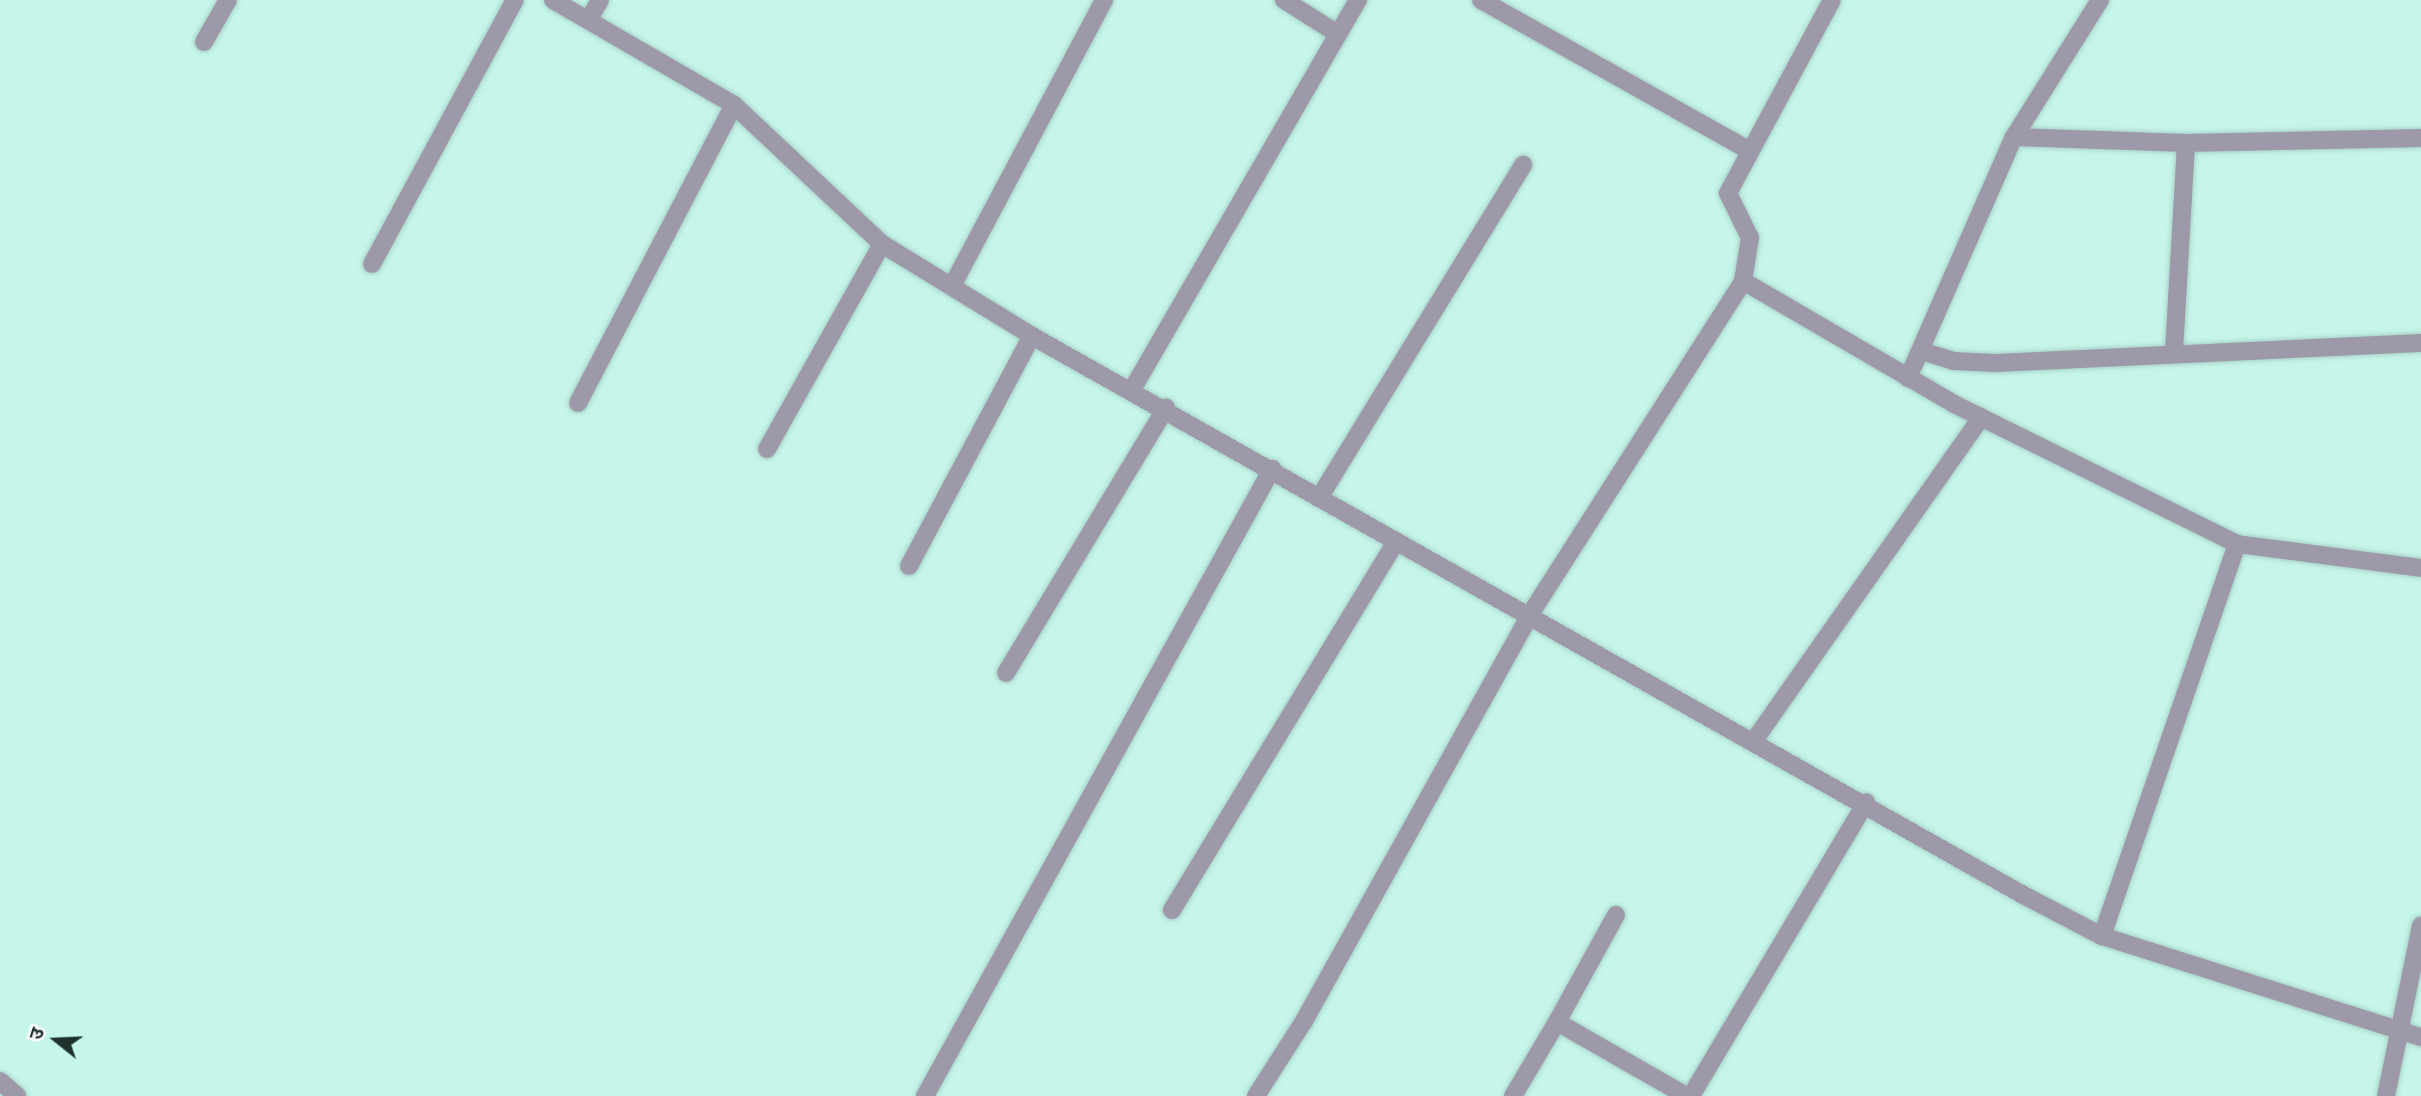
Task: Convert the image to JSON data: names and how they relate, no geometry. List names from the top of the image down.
{
  "north": "left"
}
